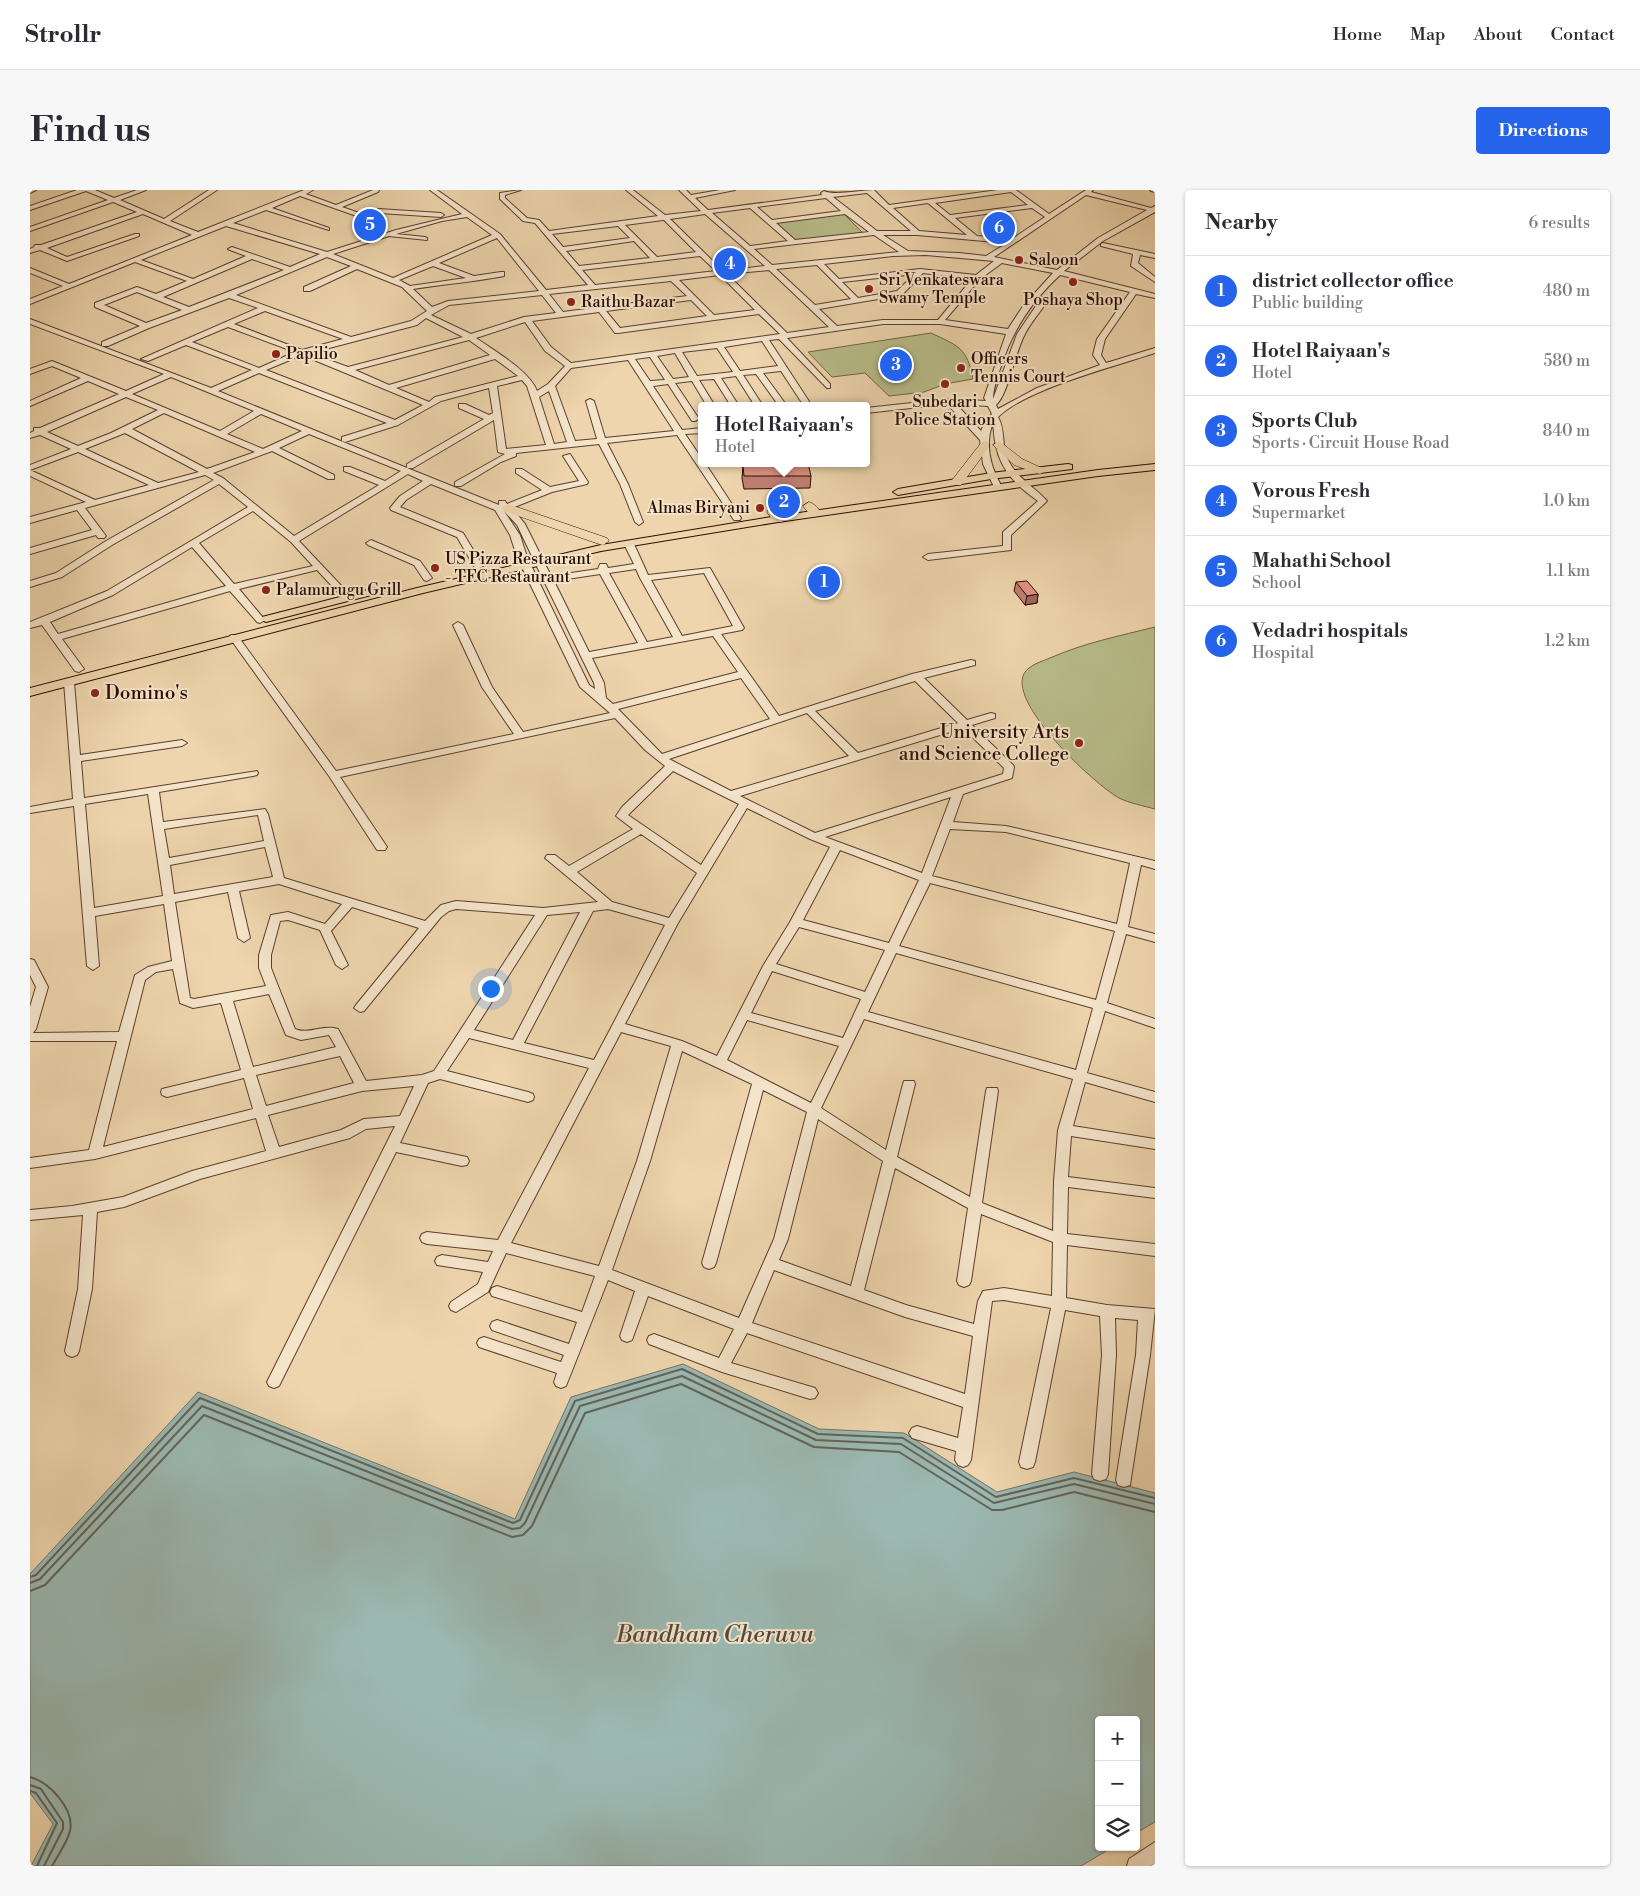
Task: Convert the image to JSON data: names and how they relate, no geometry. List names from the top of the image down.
{
  "water": ["Bandham Cheruvu"],
  "places": [
    "Saloon",
    "Poshaya Shop",
    "Sri Venkateswara Swamy Temple",
    "Raithu Bazar",
    "Papilio",
    "Officers Tennis Court",
    "Subedari Police Station",
    "Almas Biryani",
    "US Pizza Restaurant - TFC Restaurant",
    "Palamurugu Grill",
    "Domino's",
    "University Arts and Science College"
  ],
  "page": {
    "header": "Strollr",
    "nav": [
      "Home",
      "Map",
      "About",
      "Contact"
    ],
    "buttons": "Directions",
    "title": "Find us",
    "heading": ["Nearby", "6 results"],
    "pins": [
      "5",
      "6",
      "4",
      "3",
      "2",
      "1"
    ],
    "list": [
      {
        "mark": "1",
        "name": "district collector office",
        "note": "Public building",
        "value": "480 m"
      },
      {
        "mark": "2",
        "name": "Hotel Raiyaan's",
        "note": "Hotel",
        "value": "580 m"
      },
      {
        "mark": "3",
        "name": "Sports Club",
        "note": "Sports · Circuit House Road",
        "value": "840 m"
      },
      {
        "mark": "4",
        "name": "Vorous Fresh",
        "note": "Supermarket",
        "value": "1.0 km"
      },
      {
        "mark": "5",
        "name": "Mahathi School",
        "note": "School",
        "value": "1.1 km"
      },
      {
        "mark": "6",
        "name": "Vedadri hospitals",
        "note": "Hospital",
        "value": "1.2 km"
      }
    ],
    "popup": ["Hotel Raiyaan's", "Hotel"],
    "map_buttons": ["+", "−"]
  }
}
